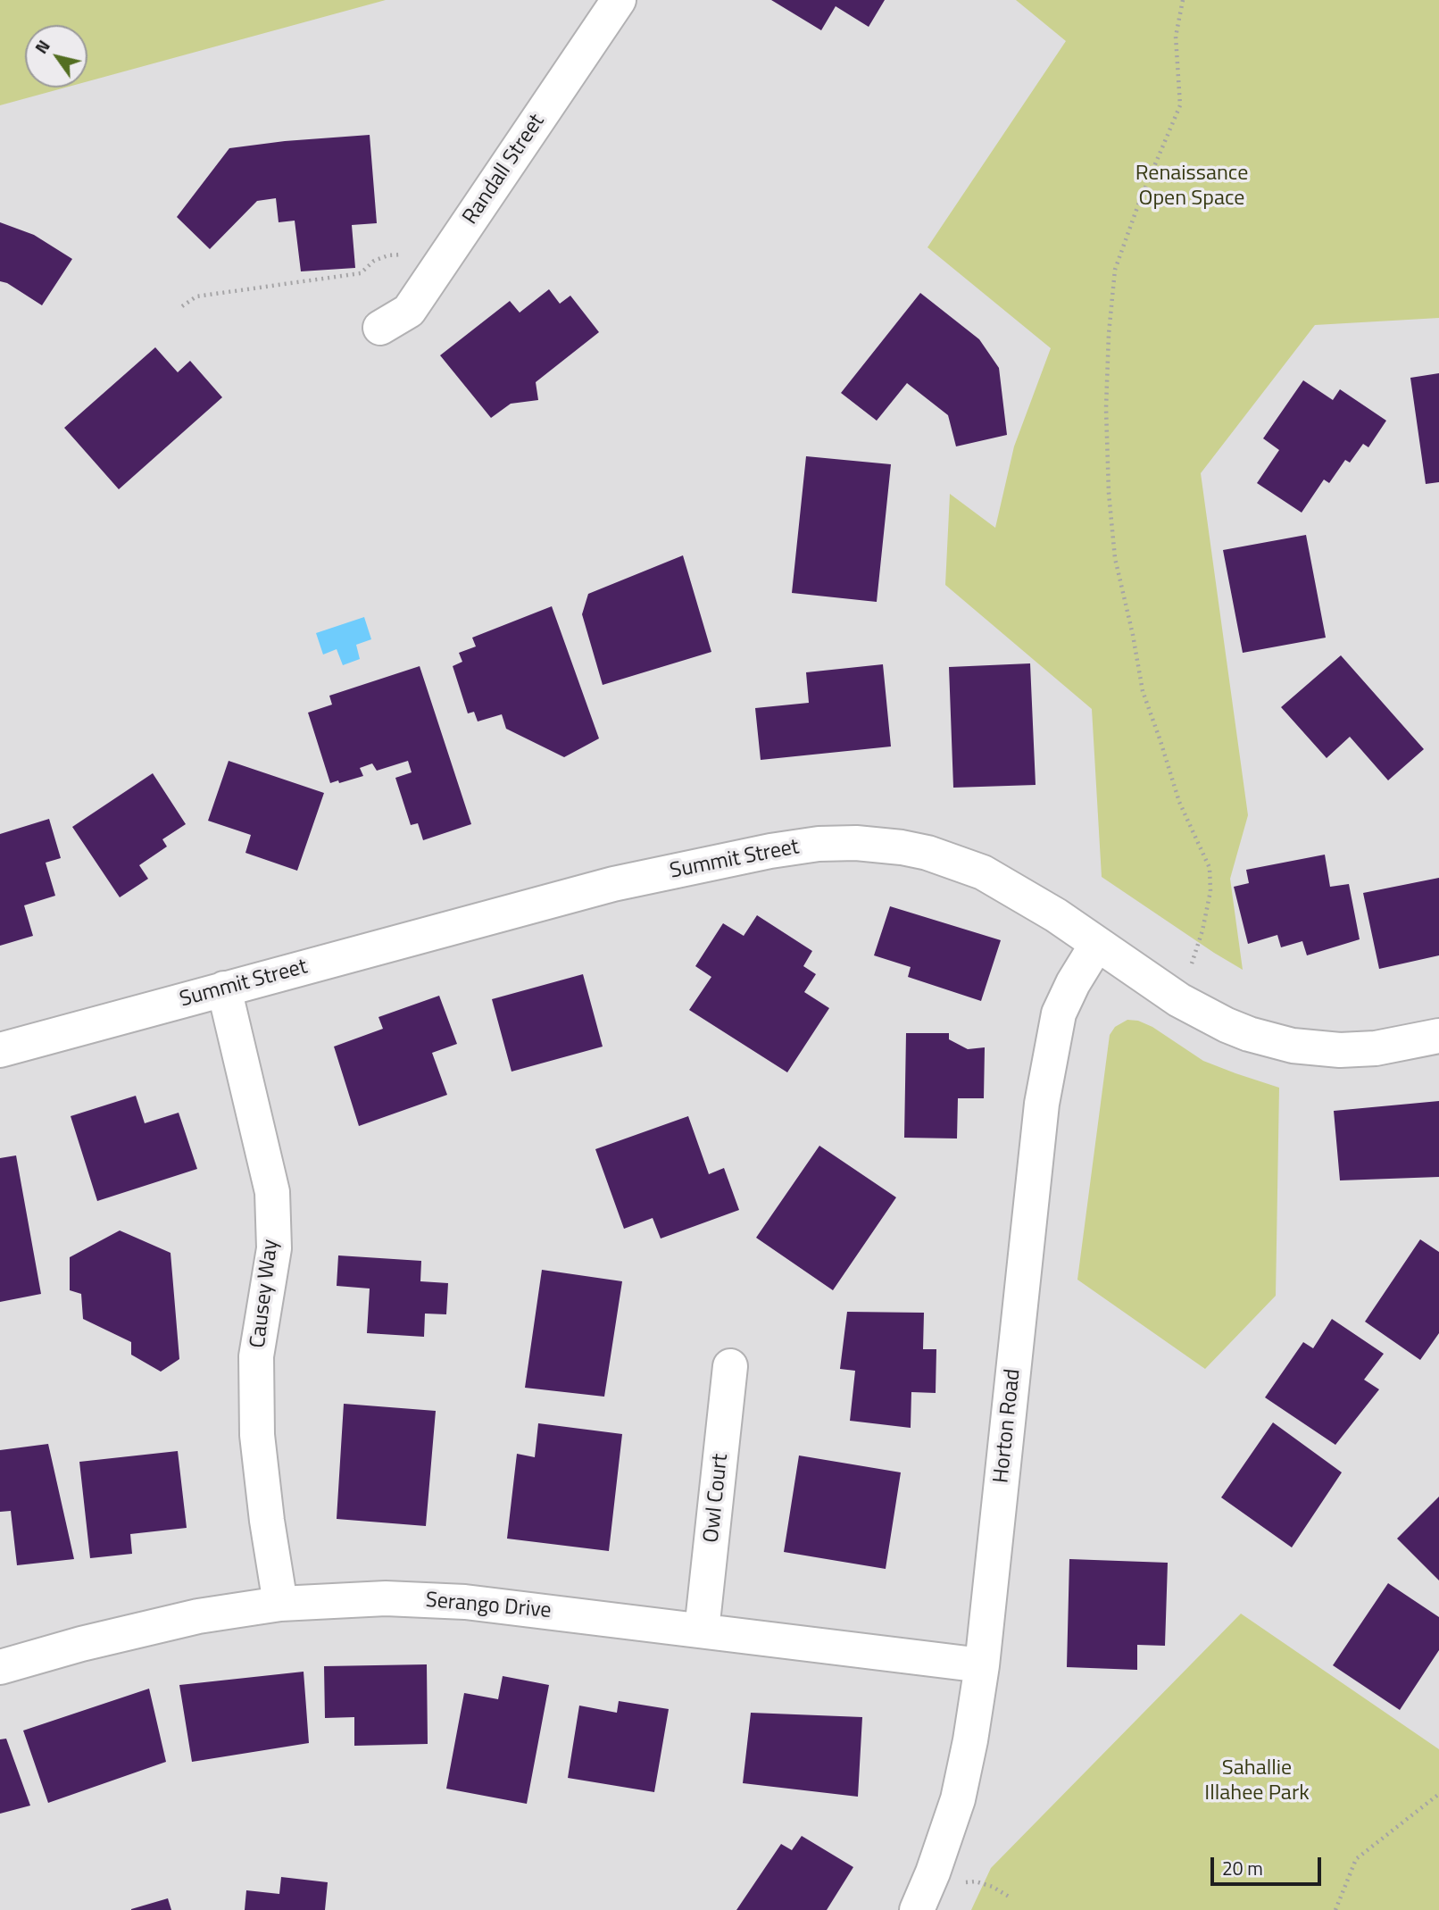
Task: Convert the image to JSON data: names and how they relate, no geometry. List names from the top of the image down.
{
  "streets": {
    "street": [
      "Randall Street",
      "Summit Street",
      "Causey Way",
      "Horton Road",
      "Owl Court",
      "Serango Drive"
    ]
  },
  "crossings": [
    ["Summit Street", "Causey Way"],
    ["Summit Street", "Horton Road"],
    ["Causey Way", "Serango Drive"],
    ["Horton Road", "Serango Drive"],
    ["Owl Court", "Serango Drive"]
  ],
  "parks": ["Renaissance Open Space", "Sahallie Illahee Park"],
  "scale_bar": "20 m",
  "north": "top left"
}
